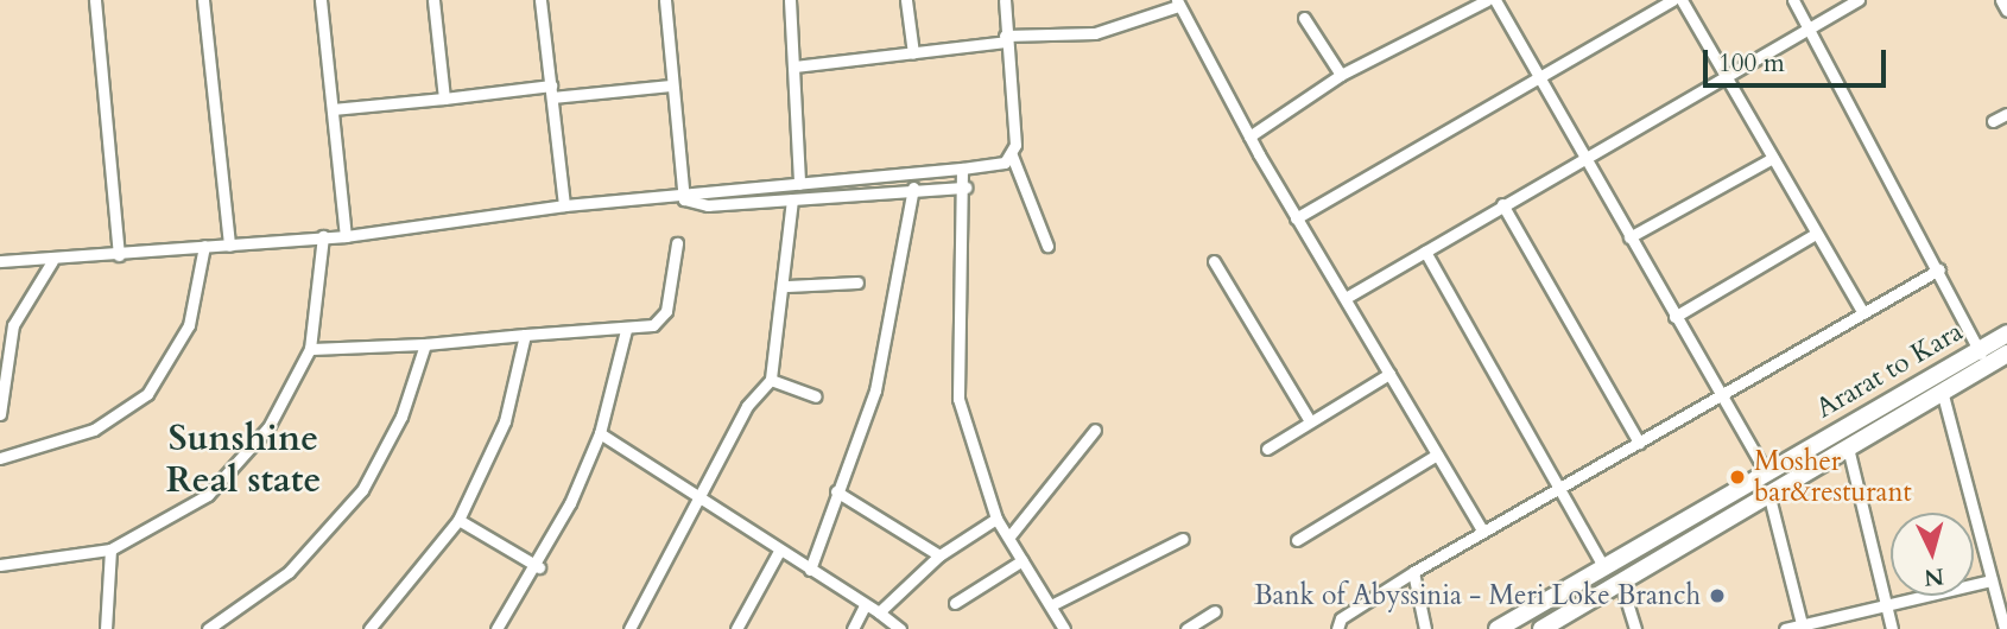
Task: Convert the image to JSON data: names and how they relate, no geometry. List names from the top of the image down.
{
  "streets": {
    "main road": ["Ararat to Kara"]
  },
  "districts": ["Sunshine Real state"],
  "places": ["Mosher bar&resturant", "Bank of Abyssinia - Meri Loke Branch"],
  "scale_bar": "100 m",
  "north": "bottom"
}
